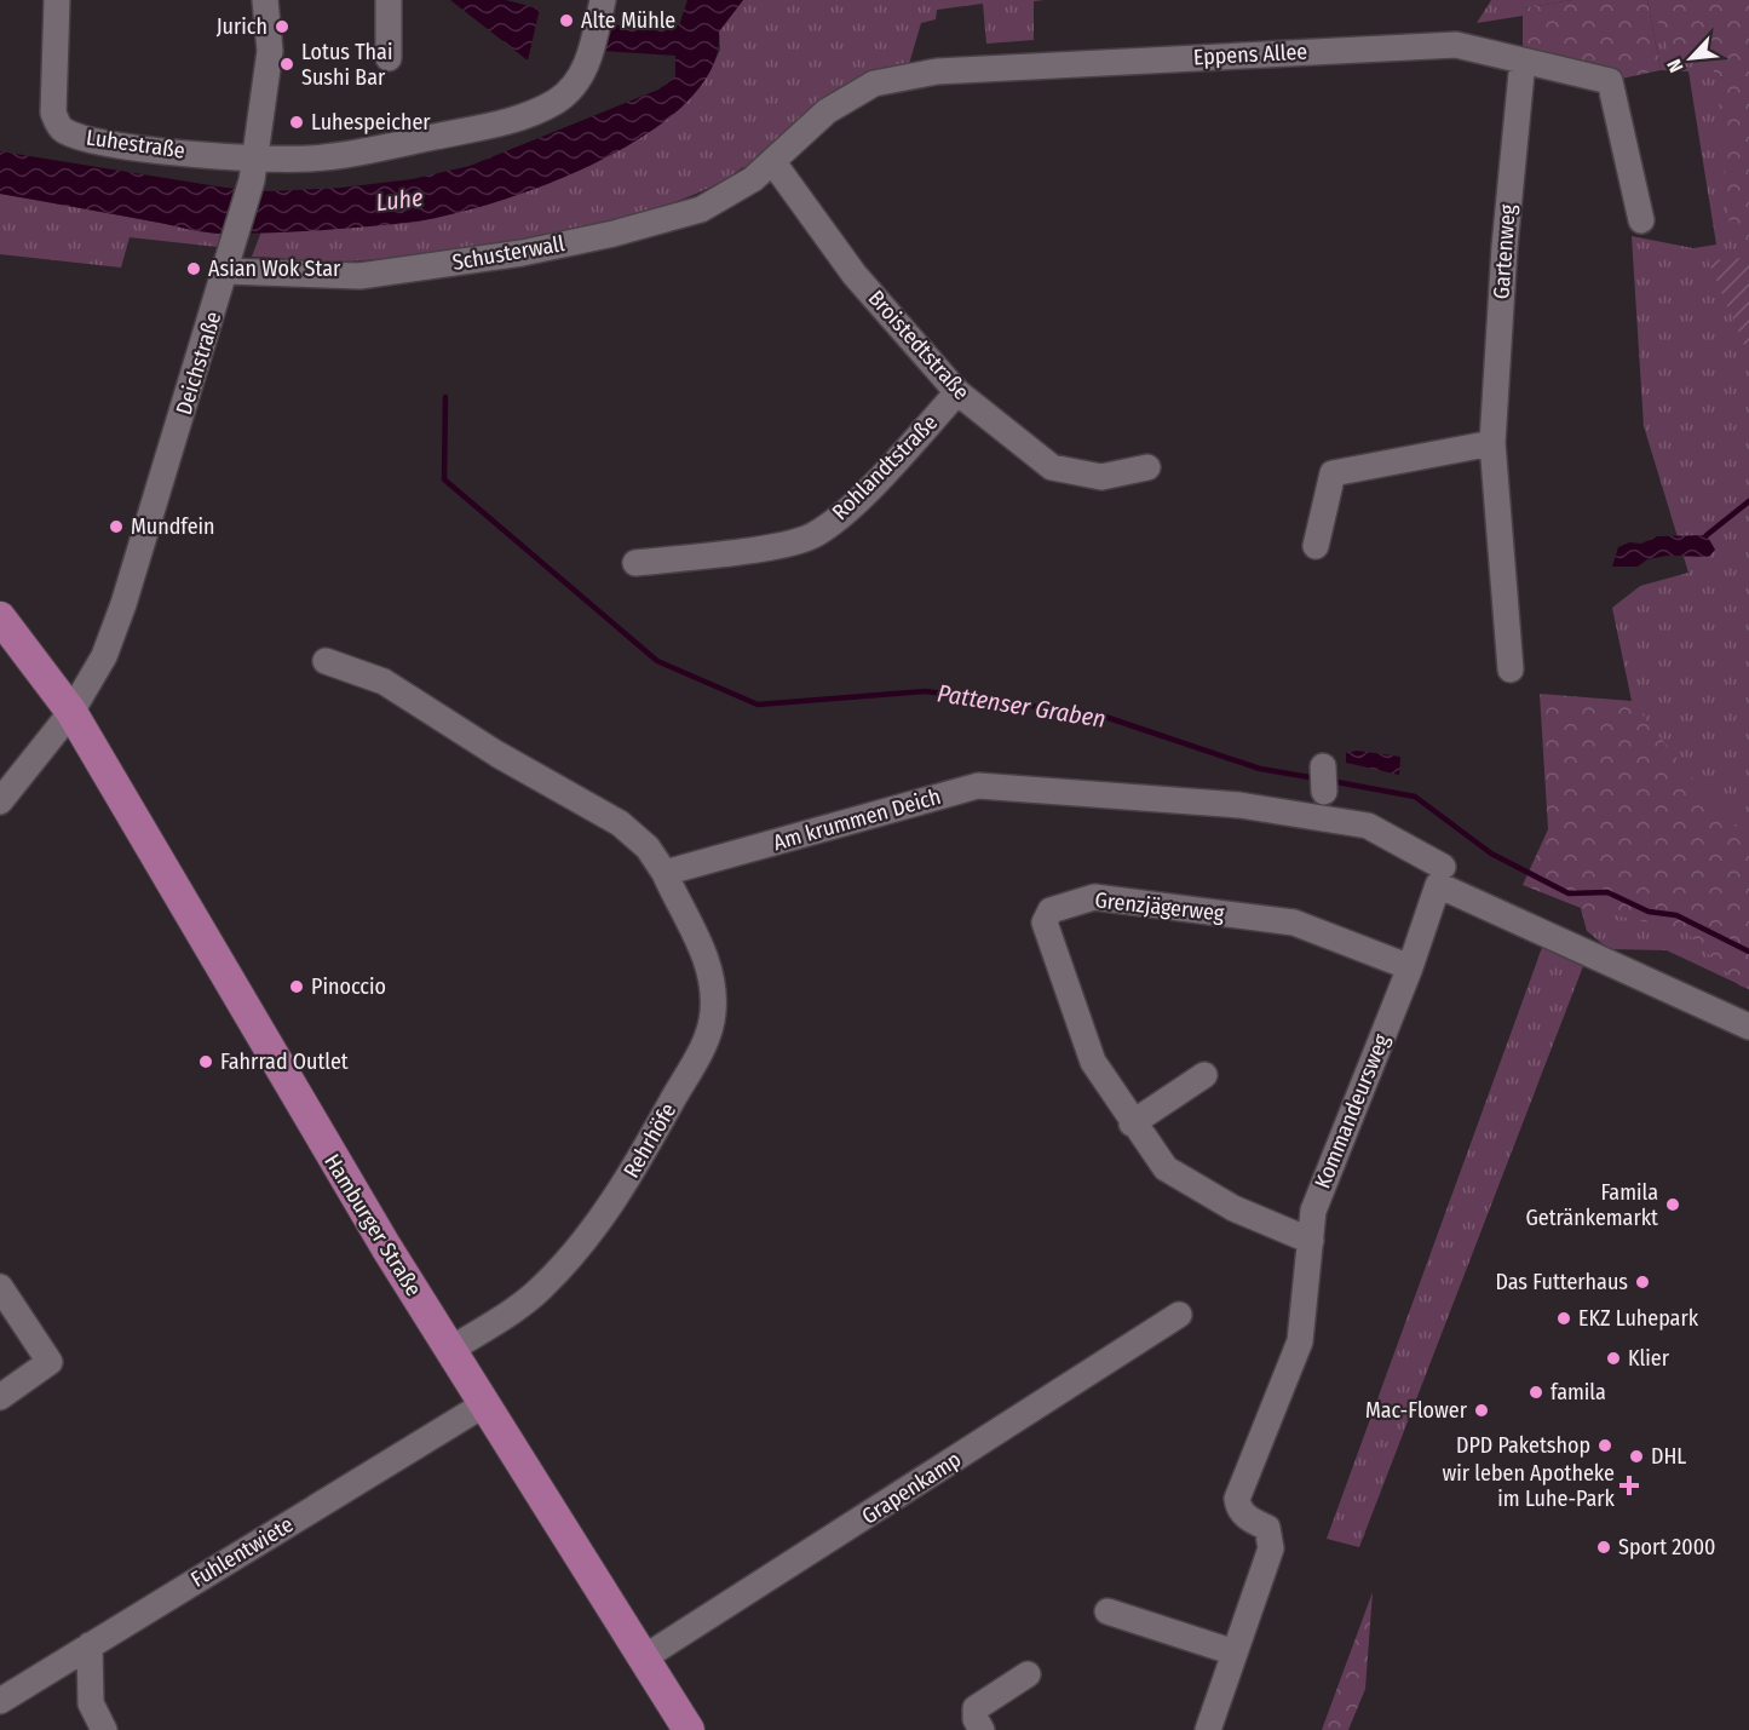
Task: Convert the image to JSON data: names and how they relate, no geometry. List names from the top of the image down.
{
  "streets": {
    "main road": ["Hamburger Straße"],
    "street": [
      "Eppens Allee",
      "Luhestraße",
      "Gartenweg",
      "Schusterwall",
      "Broistedtstraße",
      "Deichstraße",
      "Rohlandtstraße",
      "Am krummen Deich",
      "Grenzjägerweg",
      "Kommandeursweg",
      "Rehrhöfe",
      "Grapenkamp",
      "Fuhlentwiete"
    ]
  },
  "crossings": [
    ["Eppens Allee", "Gartenweg"],
    ["Eppens Allee", "Schusterwall"],
    ["Eppens Allee", "Broistedtstraße"],
    ["Luhestraße", "Deichstraße"],
    ["Schusterwall", "Broistedtstraße"],
    ["Schusterwall", "Deichstraße"],
    ["Broistedtstraße", "Rohlandtstraße"],
    ["Deichstraße", "Hamburger Straße"],
    ["Am krummen Deich", "Rehrhöfe"],
    ["Grenzjägerweg", "Kommandeursweg"],
    ["Rehrhöfe", "Hamburger Straße"],
    ["Hamburger Straße", "Grapenkamp"],
    ["Hamburger Straße", "Fuhlentwiete"]
  ],
  "water": ["Luhe", "Pattenser Graben"],
  "places": {
    "other": [
      "Alte Mühle",
      "Jurich",
      "Lotus Thai Sushi Bar",
      "Luhespeicher",
      "Asian Wok Star",
      "Mundfein",
      "Pinoccio",
      "Fahrrad Outlet",
      "Famila Getränkemarkt",
      "Das Futterhaus",
      "EKZ Luhepark",
      "Klier",
      "famila",
      "Mac-Flower",
      "DPD Paketshop",
      "DHL",
      "Sport 2000"
    ],
    "health": ["wir leben Apotheke im Luhe-Park"]
  },
  "north": "bottom left"
}
